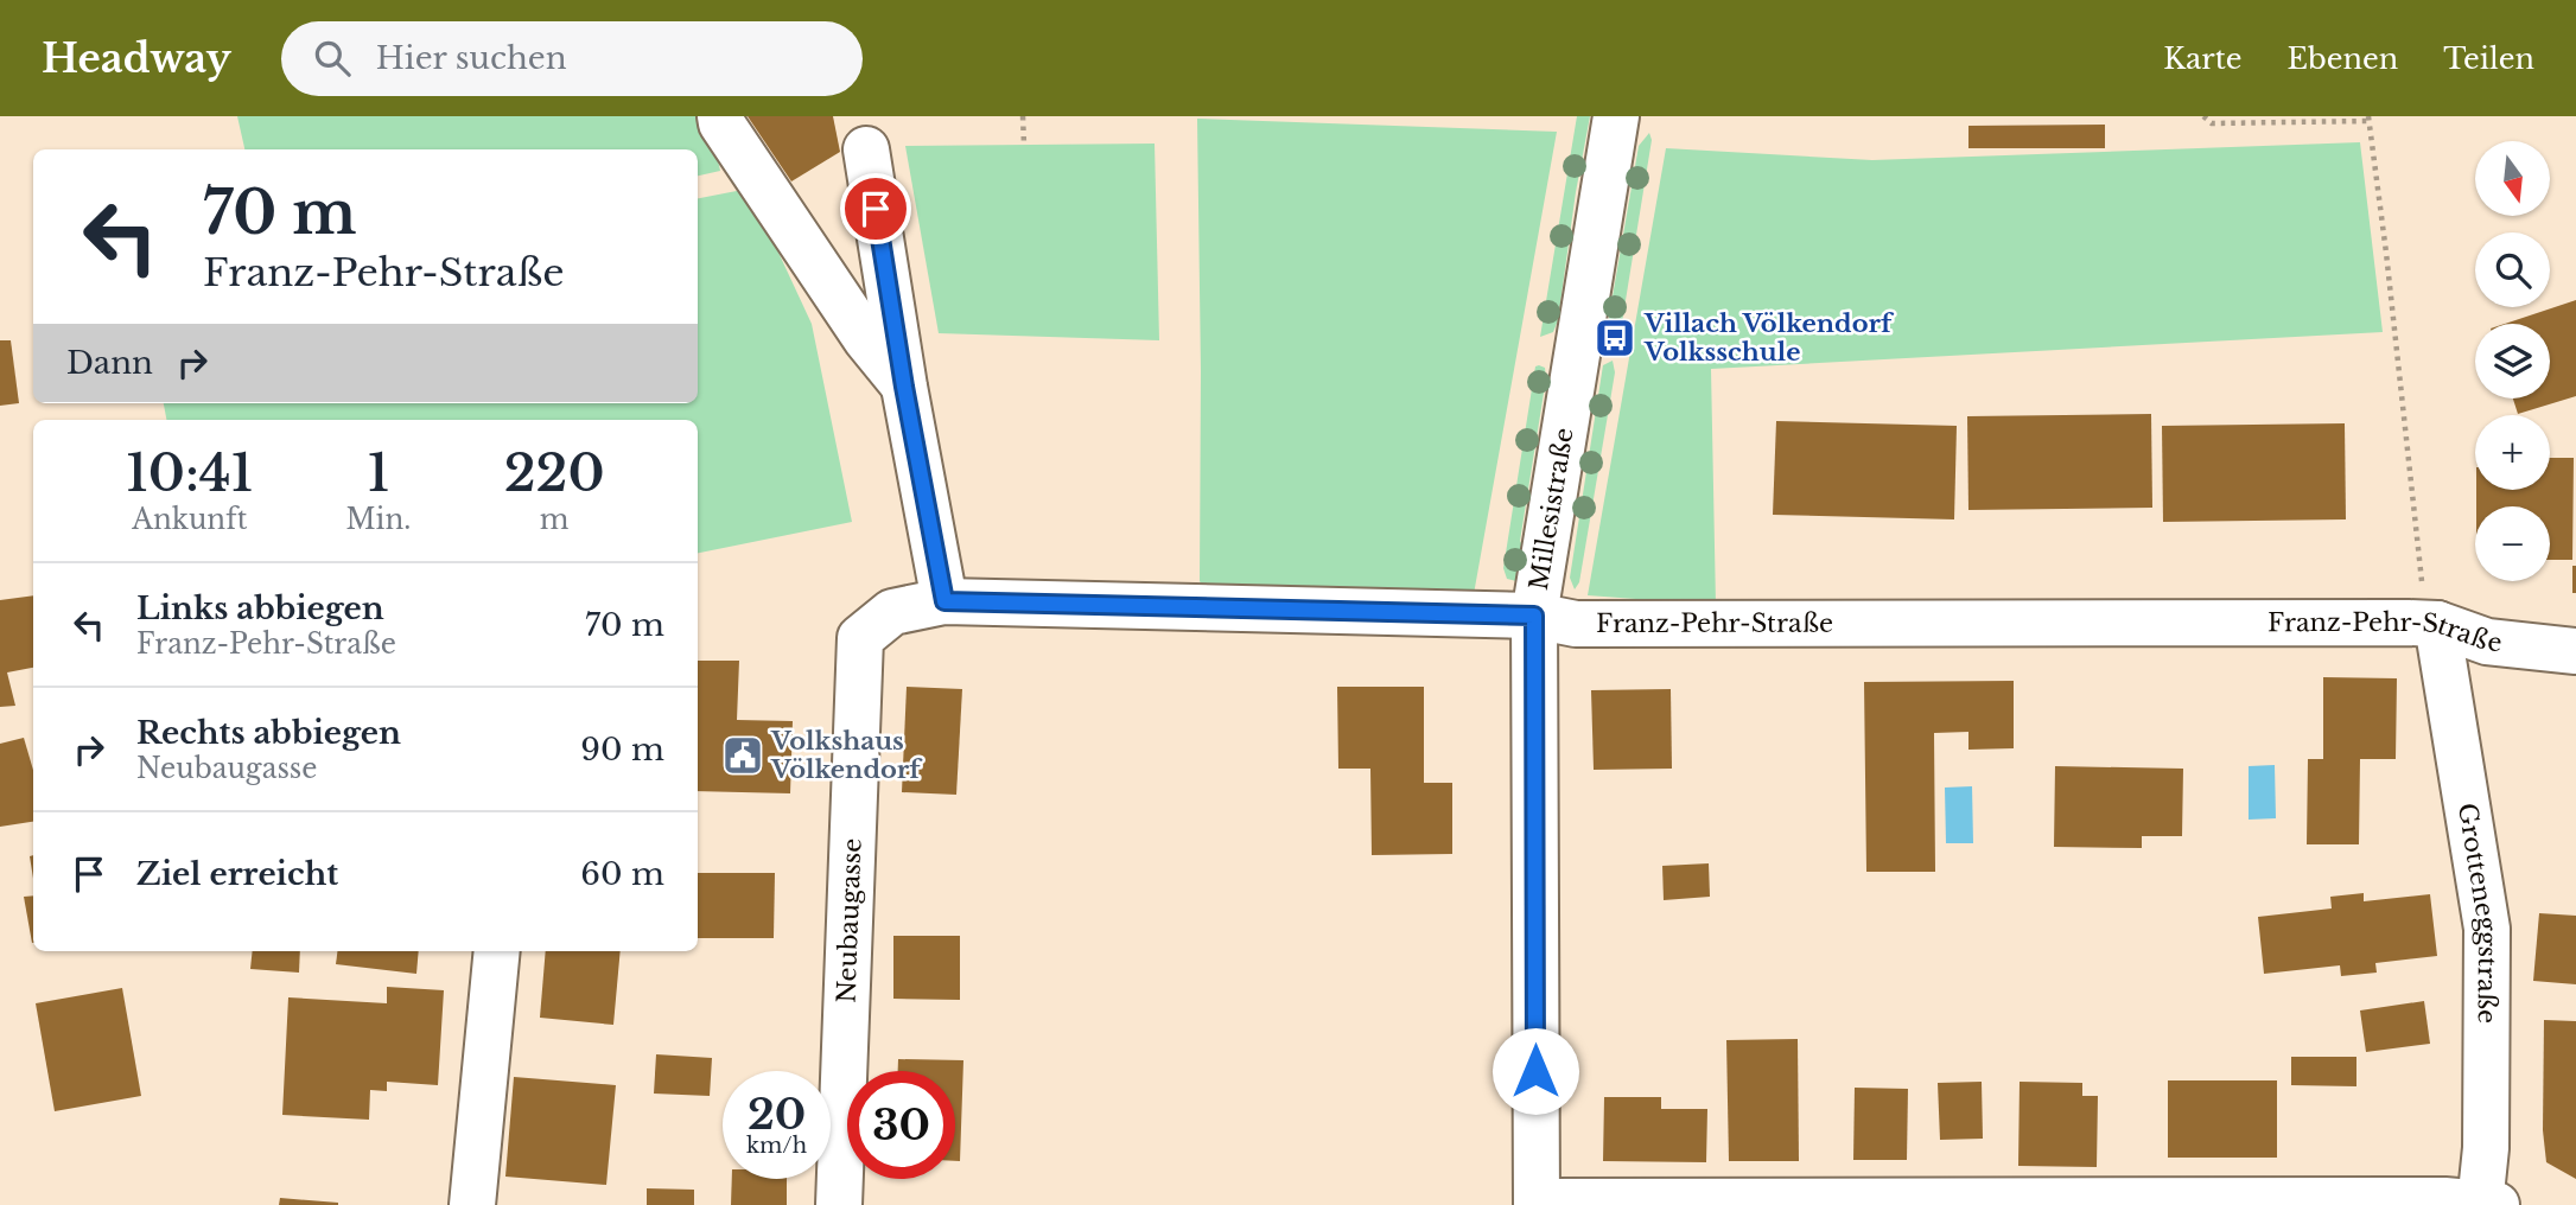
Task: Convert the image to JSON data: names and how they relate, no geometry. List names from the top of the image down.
{
  "streets": {
    "street": [
      "Millesistraße",
      "Franz-Pehr-Straße",
      "Grotteneggstraße",
      "Neubaugasse"
    ]
  },
  "crossings": [
    ["Millesistraße", "Franz-Pehr-Straße"],
    ["Franz-Pehr-Straße", "Grotteneggstraße"],
    ["Franz-Pehr-Straße", "Neubaugasse"]
  ],
  "places": {
    "bus stop": ["Villach Völkendorf Volksschule"],
    "public building": ["Volkshaus Völkendorf"]
  },
  "north": "bottom",
  "page": {
    "header": "Headway",
    "search": "Hier suchen",
    "nav": ["Karte", "Ebenen", "Teilen"],
    "map_buttons": ["+", "−"],
    "turn": ["70 m", "Franz-Pehr-Straße"],
    "then": "Dann",
    "eta": [
      "10:41",
      "Ankunft",
      "1",
      "Min.",
      "220",
      "m"
    ],
    "list": [
      {
        "name": "Links abbiegen",
        "note": "Franz-Pehr-Straße",
        "value": "70 m"
      },
      {
        "name": "Rechts abbiegen",
        "note": "Neubaugasse",
        "value": "90 m"
      },
      {
        "name": "Ziel erreicht",
        "value": "60 m"
      }
    ],
    "speed": "20 km/h",
    "limit": "30"
  }
}
